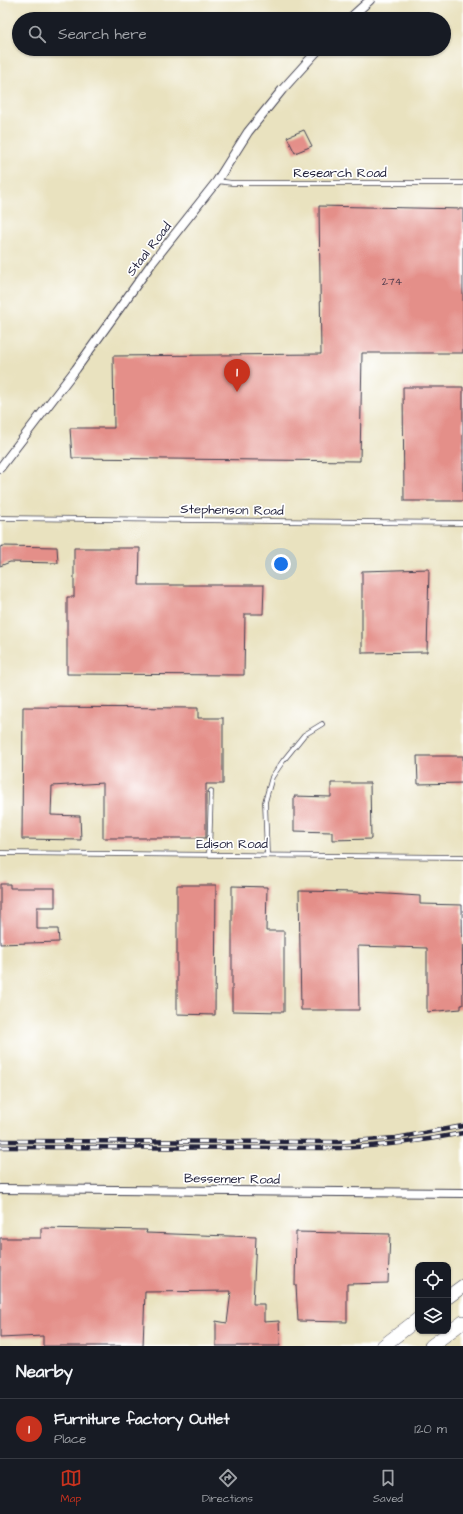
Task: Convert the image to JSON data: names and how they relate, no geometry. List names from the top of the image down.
{
  "streets": {
    "street": ["Staal Road", "Bessemer Road"],
    "lane": ["Research Road", "Stephenson Road", "Edison Road"]
  },
  "crossings": [
    ["Research Road", "Staal Road"]
  ],
  "house_numbers": ["274"],
  "page": {
    "search": "Search here",
    "pins": "1",
    "heading": "Nearby",
    "list": [
      {
        "mark": "1",
        "name": "Furniture factory Outlet",
        "note": "Place",
        "value": "120 m"
      }
    ],
    "nav": ["Map", "Directions", "Saved"]
  }
}
